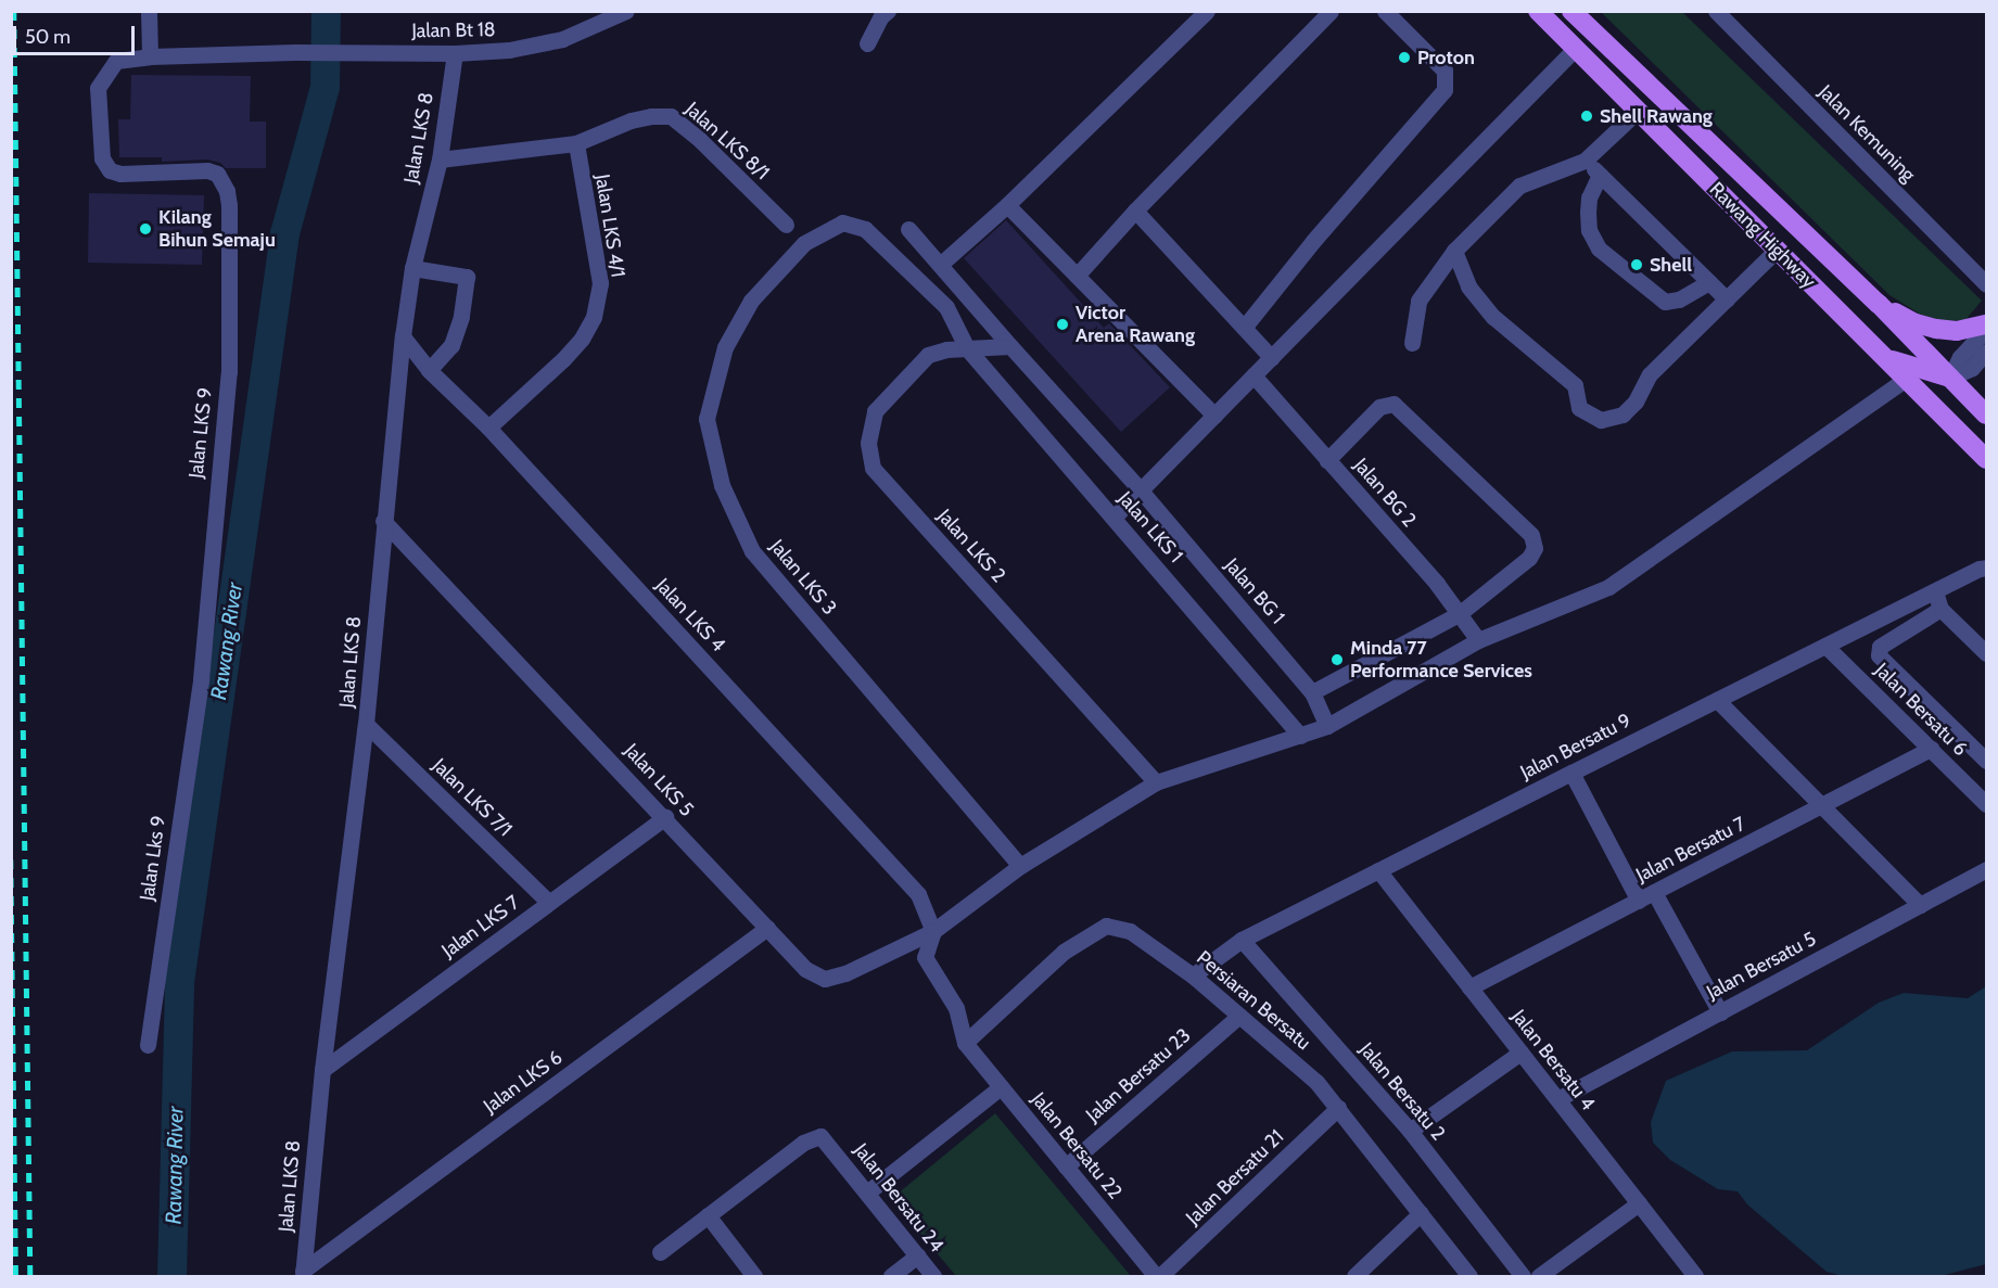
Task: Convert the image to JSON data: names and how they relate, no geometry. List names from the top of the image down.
{
  "streets": {
    "main road": ["Rawang Highway"],
    "street": [
      "Jalan Bt 18",
      "Jalan Kemuning",
      "Jalan LKS 8",
      "Jalan LKS 8/1",
      "Jalan LKS 4/1",
      "Jalan LKS 9",
      "Jalan BG 2",
      "Jalan LKS 1",
      "Jalan LKS 2",
      "Jalan LKS 3",
      "Jalan BG 1",
      "Jalan LKS 4",
      "Jalan Bersatu 6",
      "Jalan Bersatu 9",
      "Jalan LKS 5",
      "Jalan LKS 7/1",
      "Jalan Bersatu 7",
      "Jalan Lks 9",
      "Jalan LKS 7",
      "Jalan Bersatu 5",
      "Persiaran Bersatu",
      "Jalan Bersatu 4",
      "Jalan Bersatu 23",
      "Jalan LKS 6",
      "Jalan Bersatu 2",
      "Jalan Bersatu 22",
      "Jalan Bersatu 21",
      "Jalan Bersatu 24"
    ]
  },
  "crossings": [
    ["Jalan Bt 18", "Jalan LKS 8"],
    ["Jalan Bt 18", "Jalan LKS 9"],
    ["Jalan LKS 8", "Jalan LKS 8/1"],
    ["Jalan LKS 8", "Jalan LKS 4"],
    ["Jalan LKS 8", "Jalan LKS 5"],
    ["Jalan LKS 8", "Jalan LKS 7/1"],
    ["Jalan LKS 8", "Jalan LKS 7"],
    ["Jalan LKS 8", "Jalan LKS 6"],
    ["Jalan LKS 8/1", "Jalan LKS 4/1"],
    ["Jalan LKS 4/1", "Jalan LKS 4"],
    ["Jalan LKS 9", "Jalan Lks 9"],
    ["Jalan LKS 1", "Jalan LKS 2"],
    ["Jalan LKS 1", "Jalan LKS 3"],
    ["Jalan LKS 2", "Jalan BG 1"],
    ["Jalan LKS 4", "Jalan LKS 5"],
    ["Jalan Bersatu 6", "Jalan Bersatu 9"],
    ["Jalan Bersatu 6", "Jalan Bersatu 7"],
    ["Jalan Bersatu 9", "Persiaran Bersatu"],
    ["Jalan Bersatu 9", "Jalan Bersatu 4"],
    ["Jalan Bersatu 9", "Jalan Bersatu 2"],
    ["Jalan LKS 5", "Jalan LKS 7"],
    ["Jalan LKS 5", "Jalan LKS 6"],
    ["Jalan LKS 7/1", "Jalan LKS 7"],
    ["Jalan Bersatu 7", "Jalan Bersatu 4"],
    ["Jalan Bersatu 5", "Jalan Bersatu 4"],
    ["Persiaran Bersatu", "Jalan Bersatu 23"],
    ["Persiaran Bersatu", "Jalan Bersatu 22"],
    ["Persiaran Bersatu", "Jalan Bersatu 21"],
    ["Jalan Bersatu 23", "Jalan Bersatu 22"],
    ["Jalan Bersatu 22", "Jalan Bersatu 21"]
  ],
  "water": ["Rawang River"],
  "places": [
    "Proton",
    "Shell Rawang",
    "Kilang Bihun Semaju",
    "Shell",
    "Victor Arena Rawang",
    "Minda 77 Performance Services"
  ],
  "scale_bar": "50 m"
}
